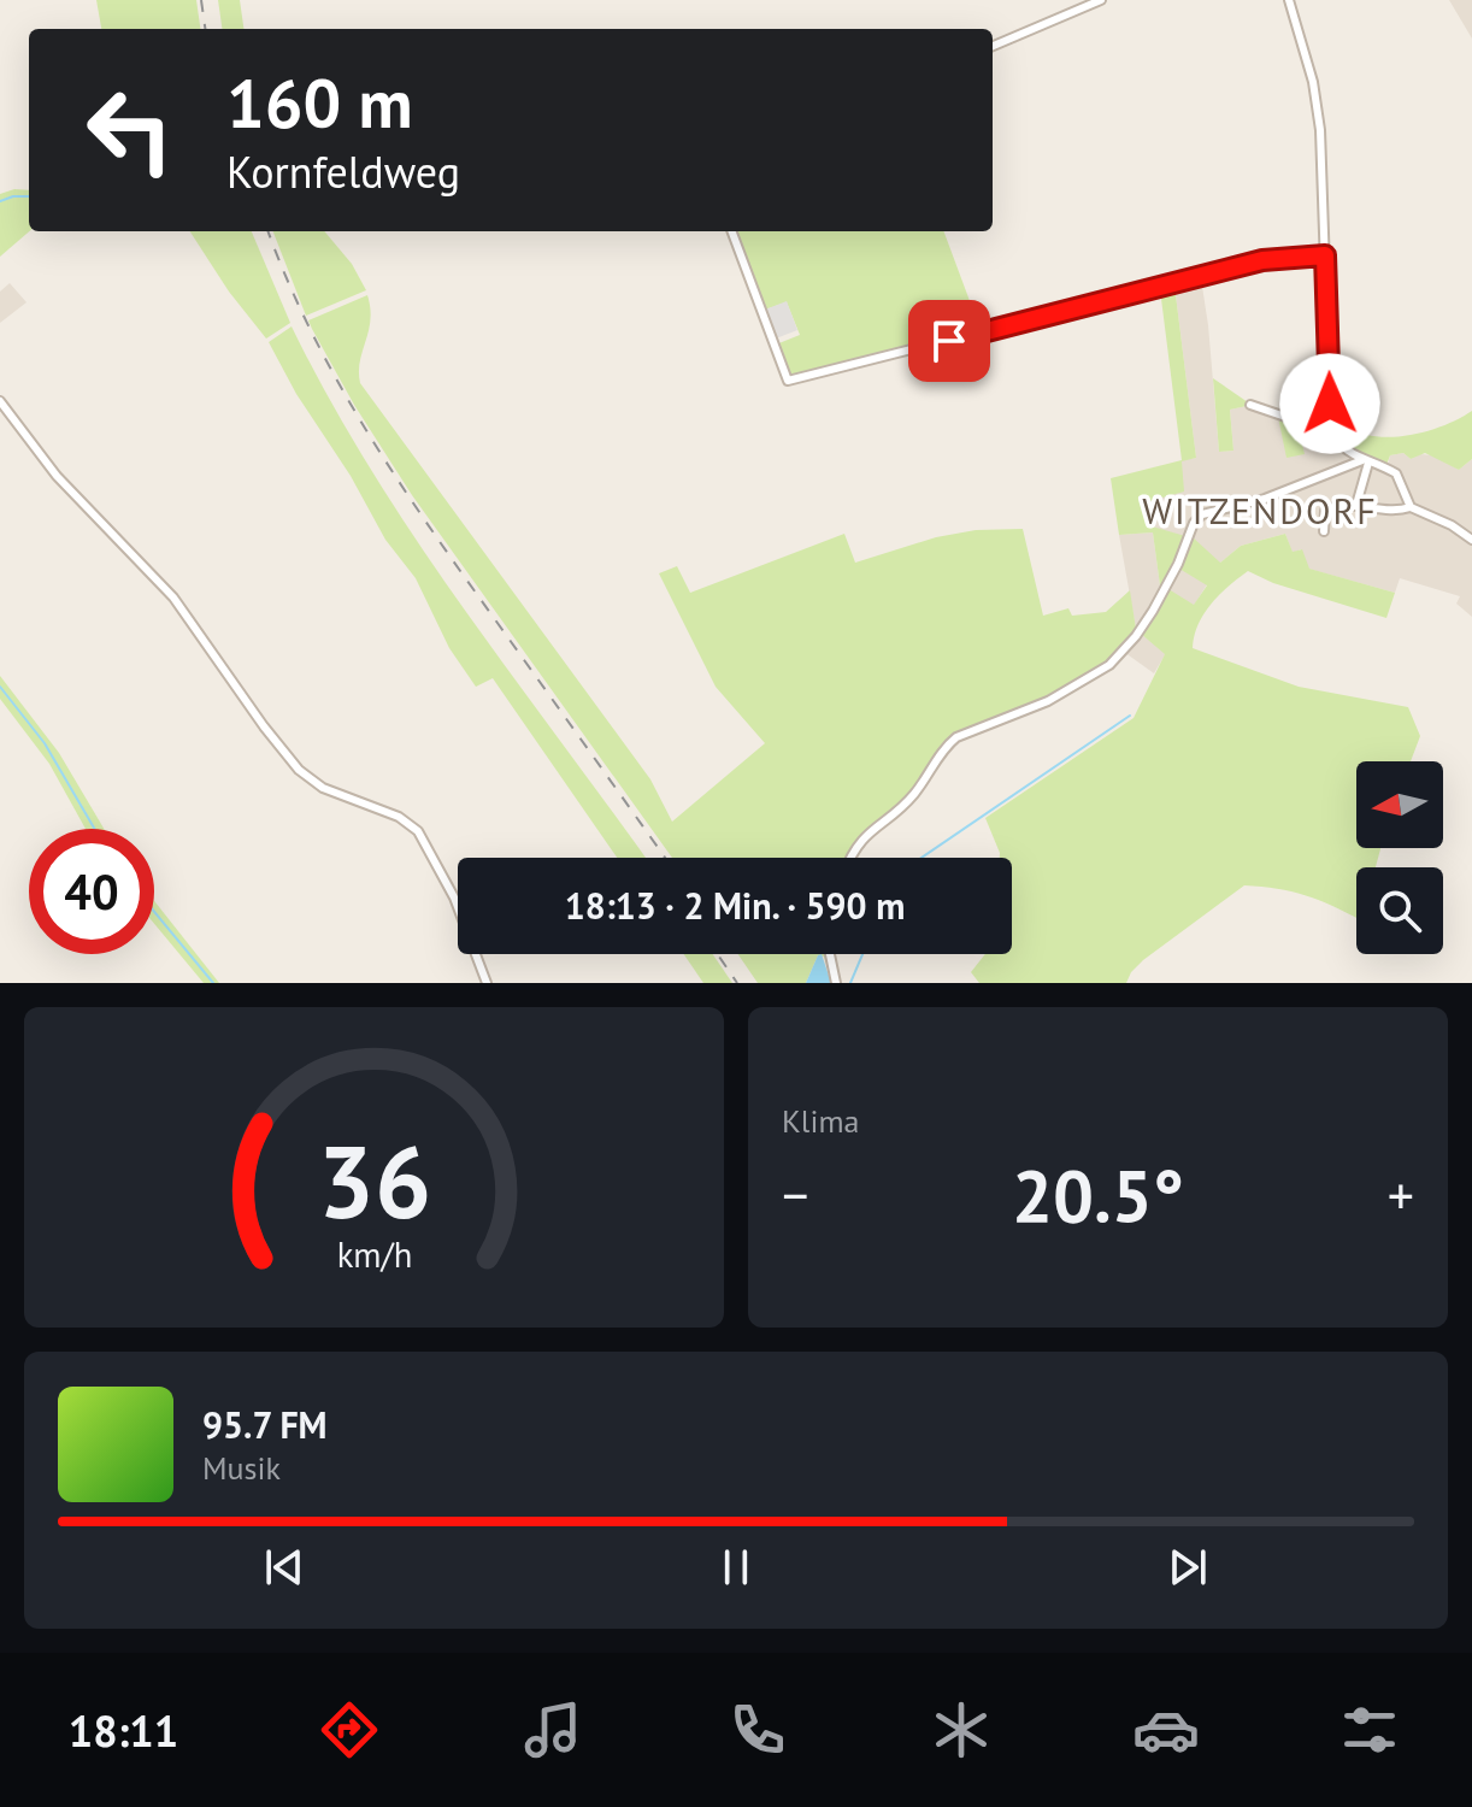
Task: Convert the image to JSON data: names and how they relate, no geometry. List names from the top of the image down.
{
  "districts": ["WITZENDORF"],
  "north": "left",
  "page": {
    "turn": ["160 m", "Kornfeldweg"],
    "limit": "40",
    "trip": "18:13 · 2 Min. · 590 m",
    "tile": "Klima",
    "heat": ["−", "20.5°", "+"],
    "song": ["95.7 FM", "Musik"],
    "tabs": "18:11",
    "gauge": ["36", "km/h"]
  }
}
